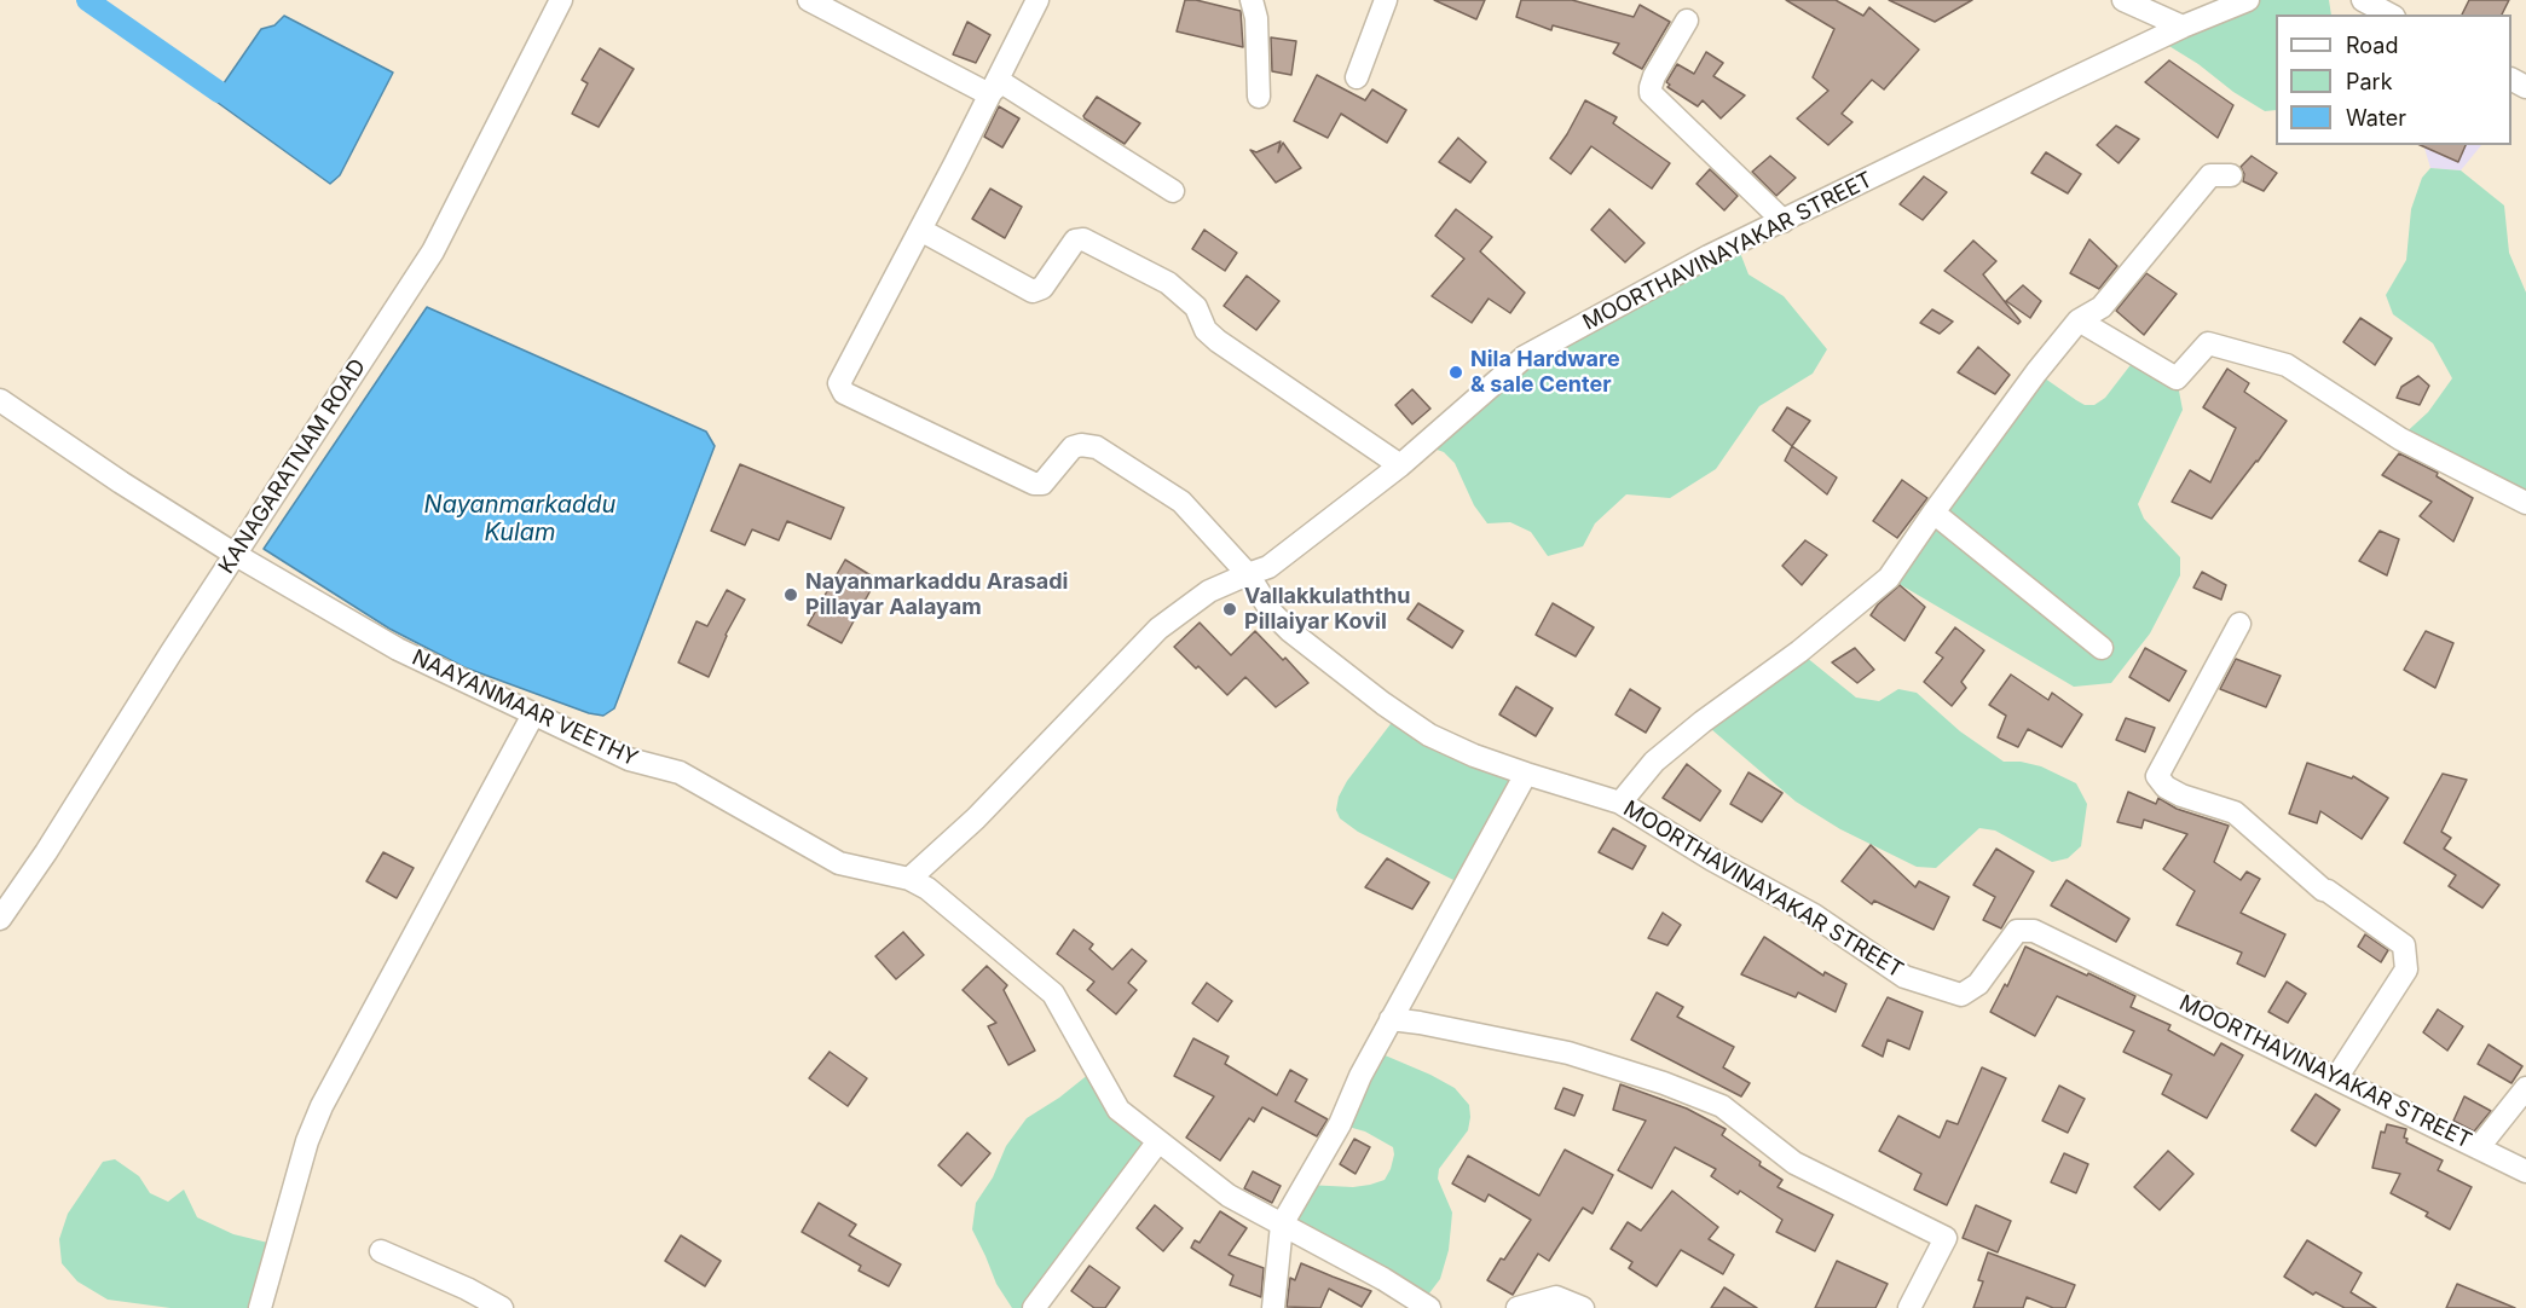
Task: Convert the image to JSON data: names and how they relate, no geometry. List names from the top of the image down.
{
  "streets": {
    "street": ["MOORTHAVINAYAKAR STREET", "KANAGARATNAM ROAD", "NAAYANMAAR VEETHY"]
  },
  "crossings": [
    ["KANAGARATNAM ROAD", "NAAYANMAAR VEETHY"]
  ],
  "water": ["Nayanmarkaddu Kulam"],
  "places": ["Nila Hardware & sale Center", "Nayanmarkaddu Arasadi Pillayar Aalayam", "Vallakkulaththu Pillaiyar Kovil"],
  "legend": ["Road", "Park", "Water"]
}
